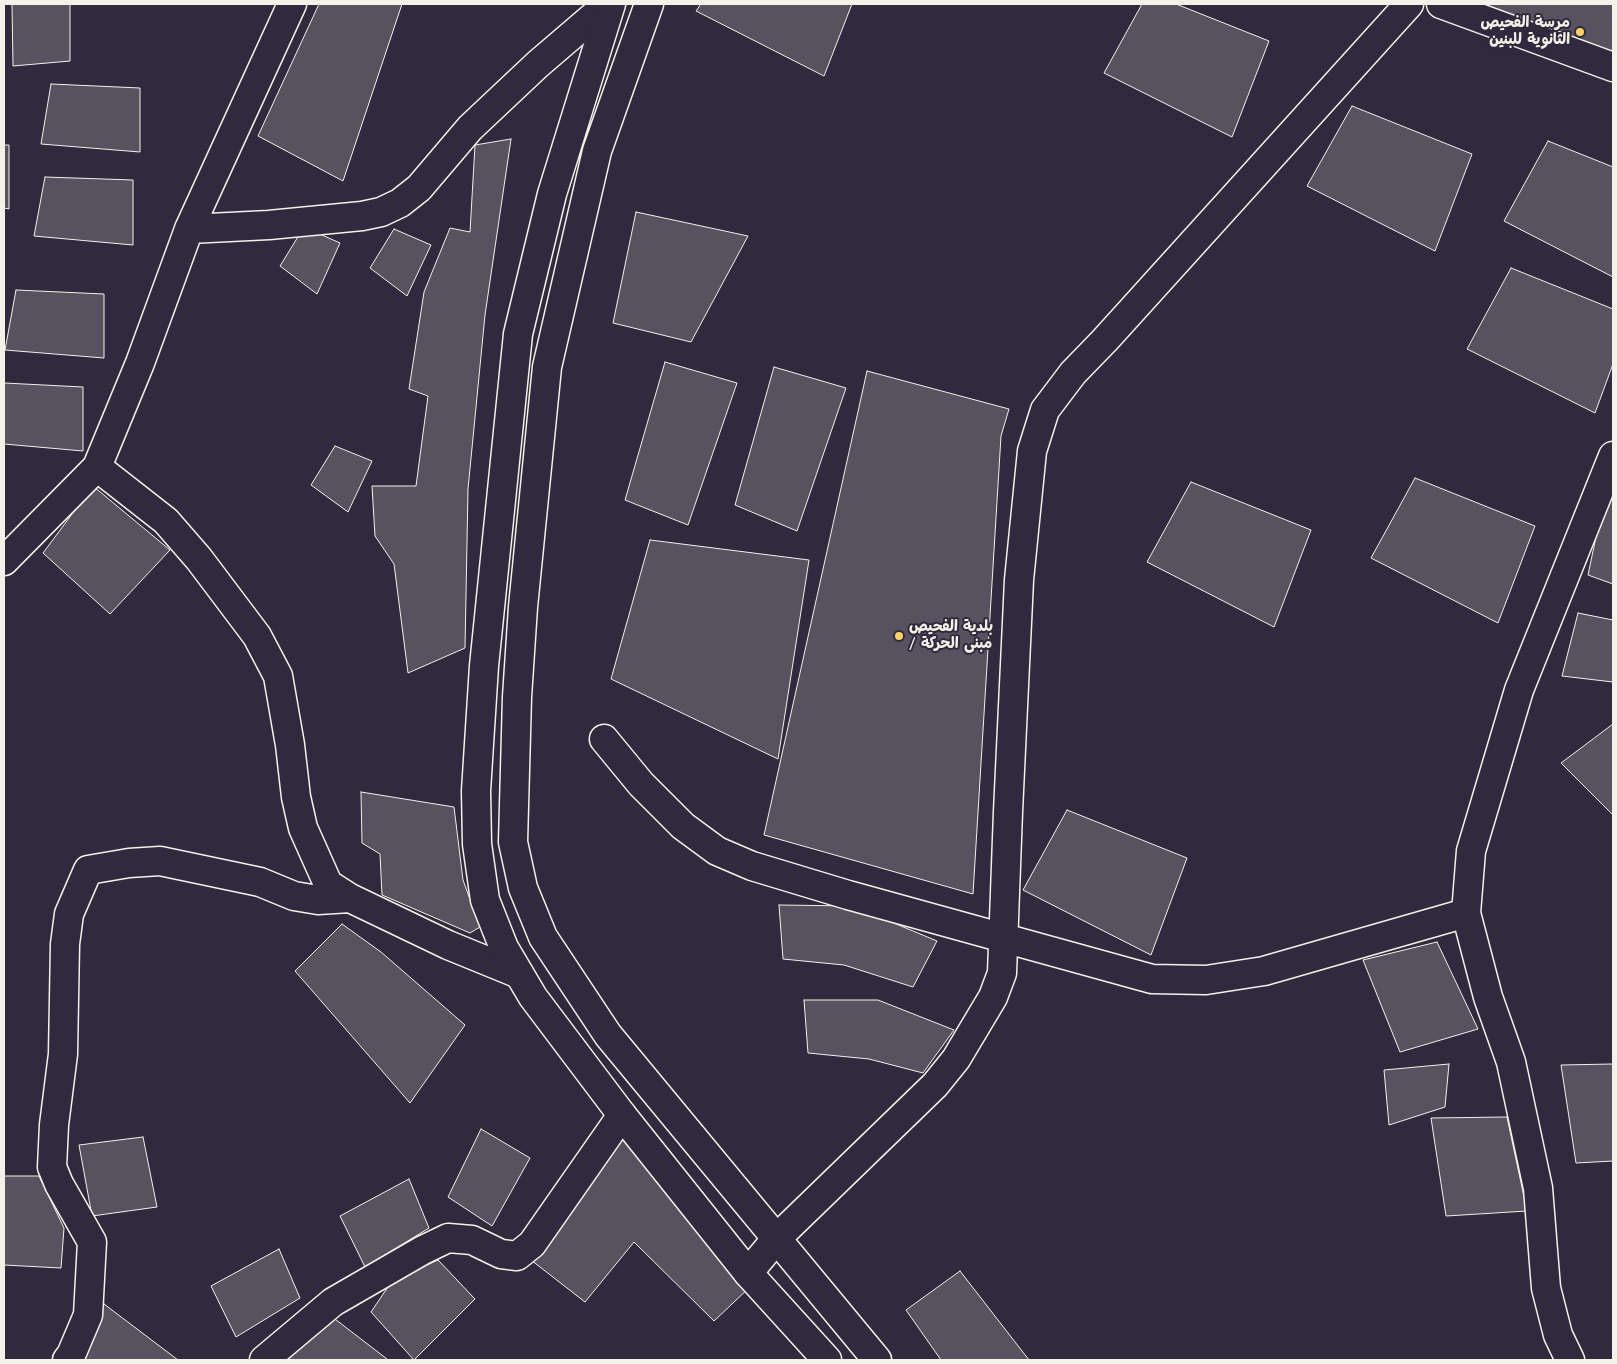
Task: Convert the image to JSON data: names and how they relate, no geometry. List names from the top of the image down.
{
  "places": ["مرسة الفحيص الثانوية للبنين", "بلدية الفحيص / مبنى الحركة"]
}
